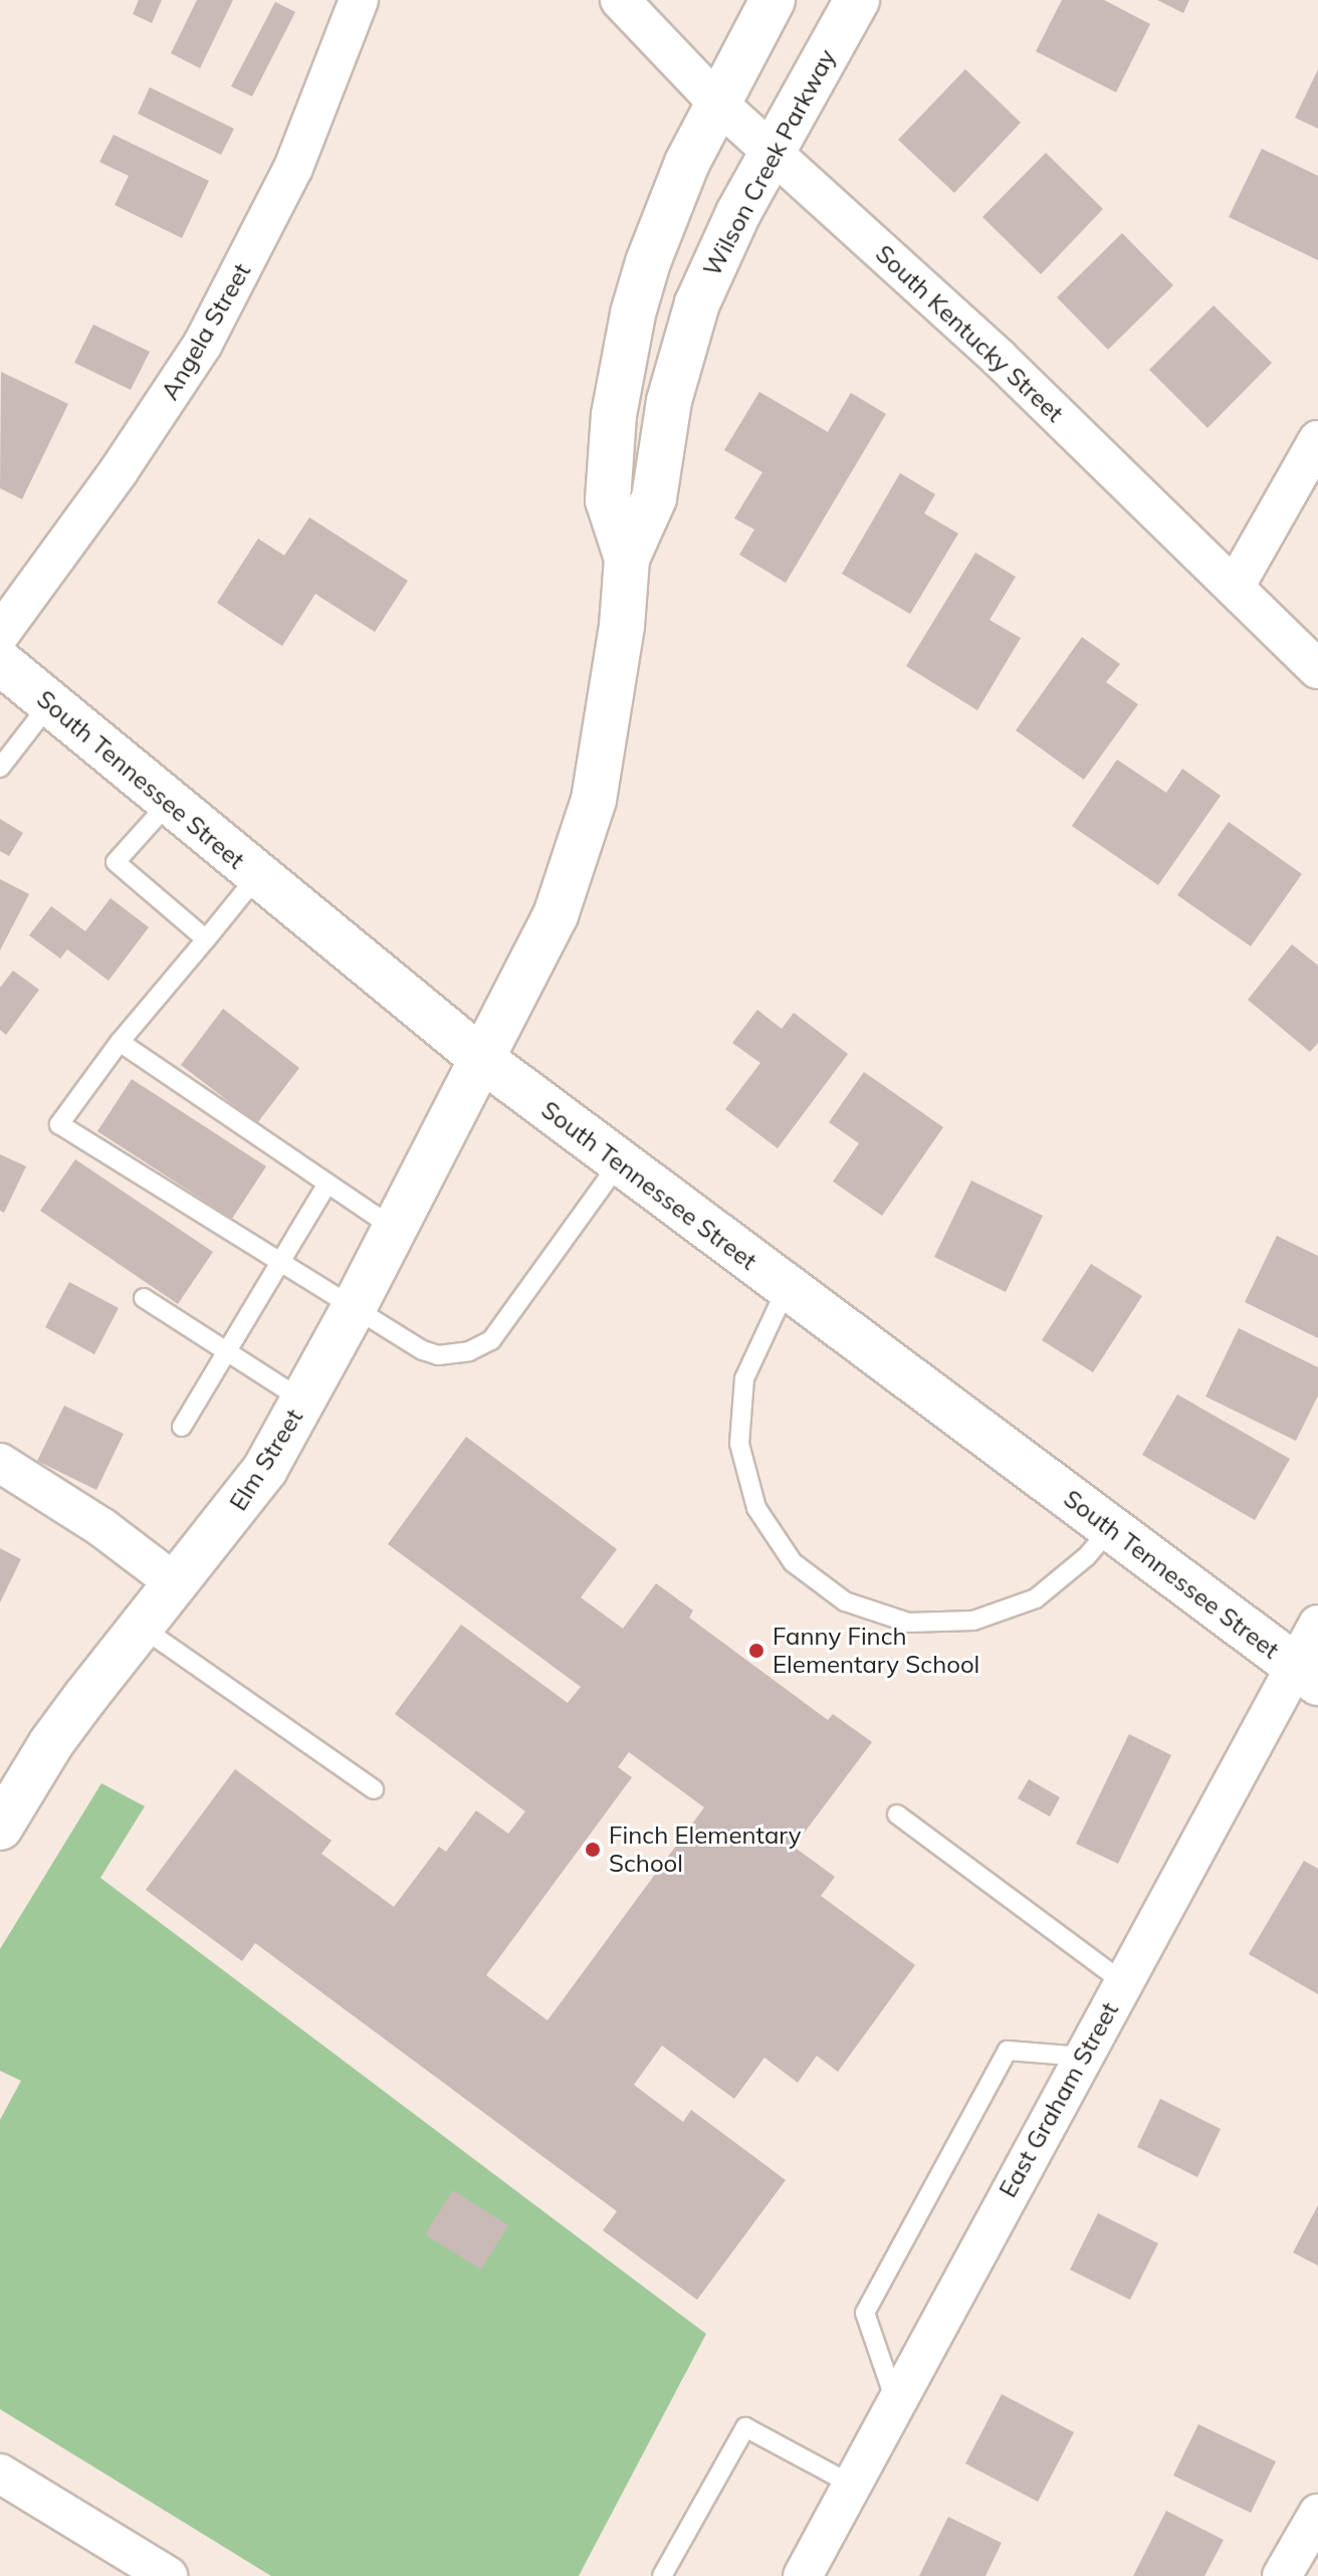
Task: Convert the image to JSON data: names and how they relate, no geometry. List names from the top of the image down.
{
  "streets": {
    "main road": ["Wilson Creek Parkway", "South Tennessee Street", "Elm Street"],
    "street": ["Angela Street", "South Kentucky Street", "East Graham Street"]
  },
  "crossings": [
    ["Wilson Creek Parkway", "South Kentucky Street"],
    ["Wilson Creek Parkway", "South Tennessee Street"],
    ["Wilson Creek Parkway", "Elm Street"],
    ["South Tennessee Street", "Elm Street"],
    ["South Tennessee Street", "East Graham Street"]
  ],
  "places": ["Fanny Finch Elementary School", "Finch Elementary School"]
}
